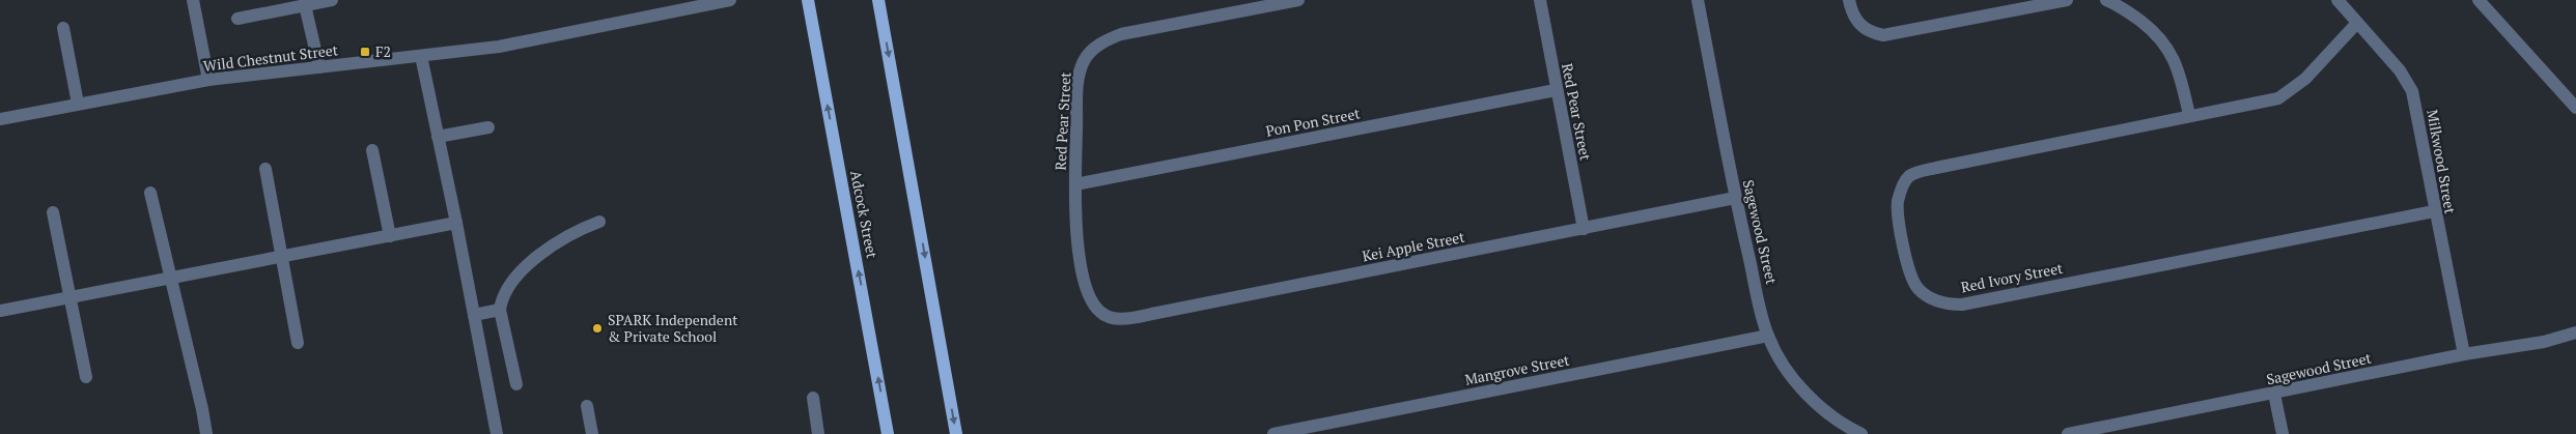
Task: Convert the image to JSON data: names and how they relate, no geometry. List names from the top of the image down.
{
  "streets": {
    "main road": ["Adcock Street"],
    "street": [
      "Wild Chestnut Street",
      "Red Pear Street",
      "Pon Pon Street",
      "Milkwood Street",
      "Sagewood Street",
      "Kei Apple Street",
      "Red Ivory Street",
      "Mangrove Street"
    ]
  },
  "crossings": [
    ["Red Pear Street", "Pon Pon Street"],
    ["Red Pear Street", "Kei Apple Street"],
    ["Milkwood Street", "Sagewood Street"],
    ["Milkwood Street", "Red Ivory Street"],
    ["Sagewood Street", "Kei Apple Street"],
    ["Sagewood Street", "Mangrove Street"]
  ],
  "places": {
    "transit": ["F2"],
    "other": ["SPARK Independent & Private School"]
  }
}
